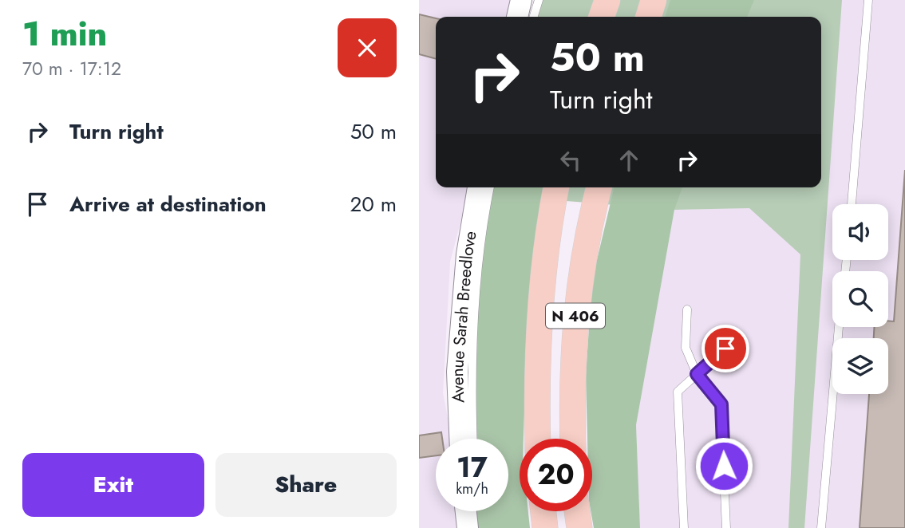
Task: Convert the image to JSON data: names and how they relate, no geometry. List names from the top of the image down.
{
  "streets": {
    "highway": ["N 406"],
    "main road": ["Avenue Sarah Breedlove"]
  },
  "page": {
    "heading": ["1 min", "70 m · 17:12"],
    "turn": ["50 m", "Turn right"],
    "list": [
      {
        "name": "Turn right",
        "value": "50 m"
      },
      {
        "name": "Arrive at destination",
        "value": "20 m"
      }
    ],
    "speed": "17 km/h",
    "limit": "20",
    "buttons": ["Exit", "Share"]
  }
}
